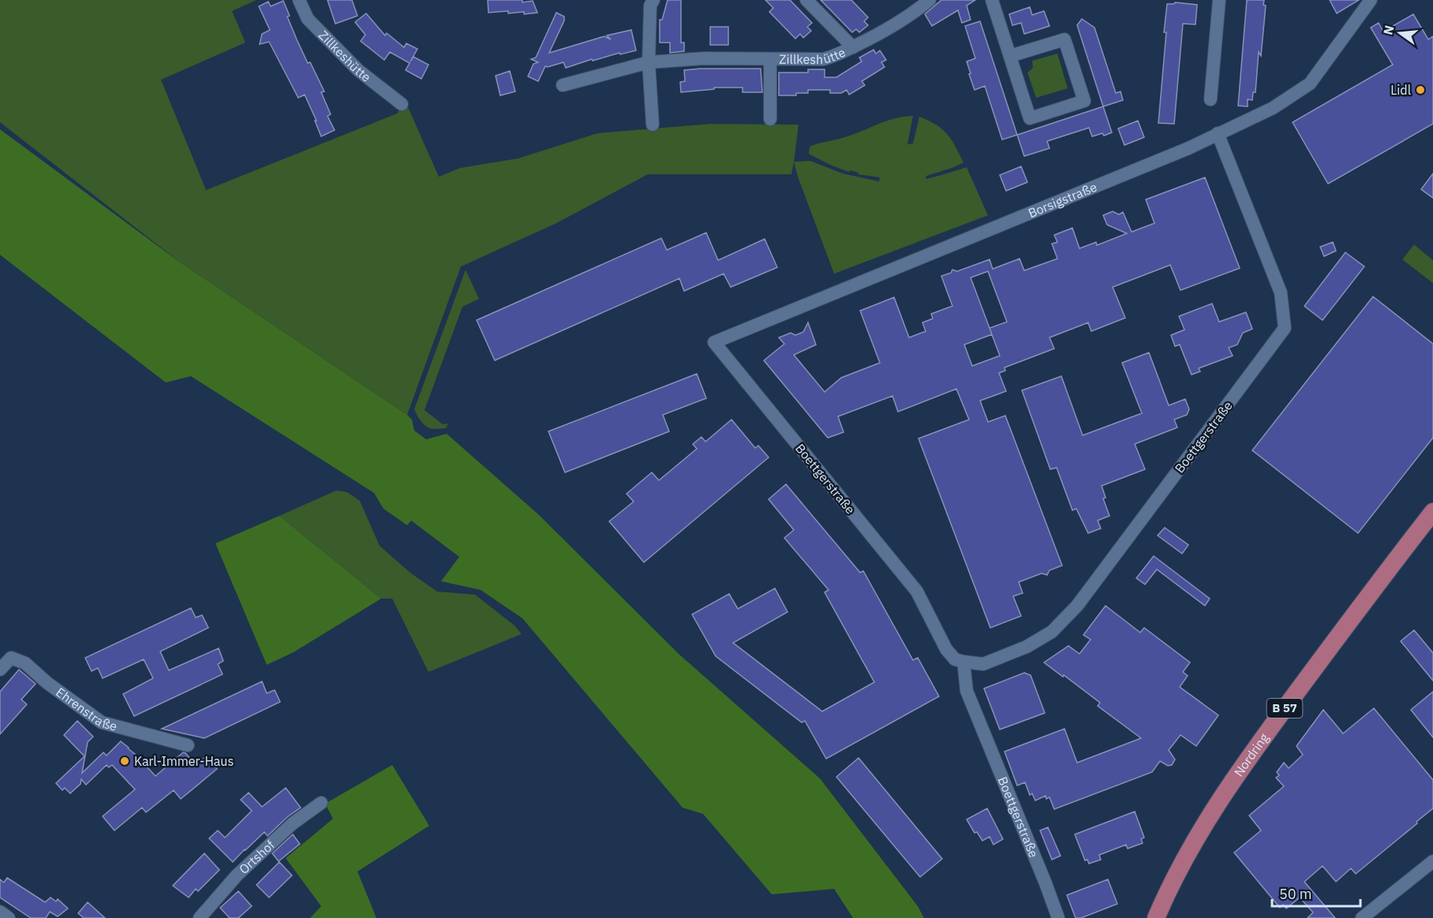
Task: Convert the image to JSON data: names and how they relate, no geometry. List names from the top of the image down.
{
  "streets": {
    "main road": ["B 57", "Nordring"],
    "street": [
      "Zillkeshütte",
      "Borsigstraße",
      "Boettgerstraße",
      "Ehrenstraße",
      "Ortshof"
    ]
  },
  "crossings": [
    ["Borsigstraße", "Boettgerstraße"]
  ],
  "places": ["Lidl", "Karl-Immer-Haus"],
  "scale_bar": "50 m",
  "north": "left"
}
